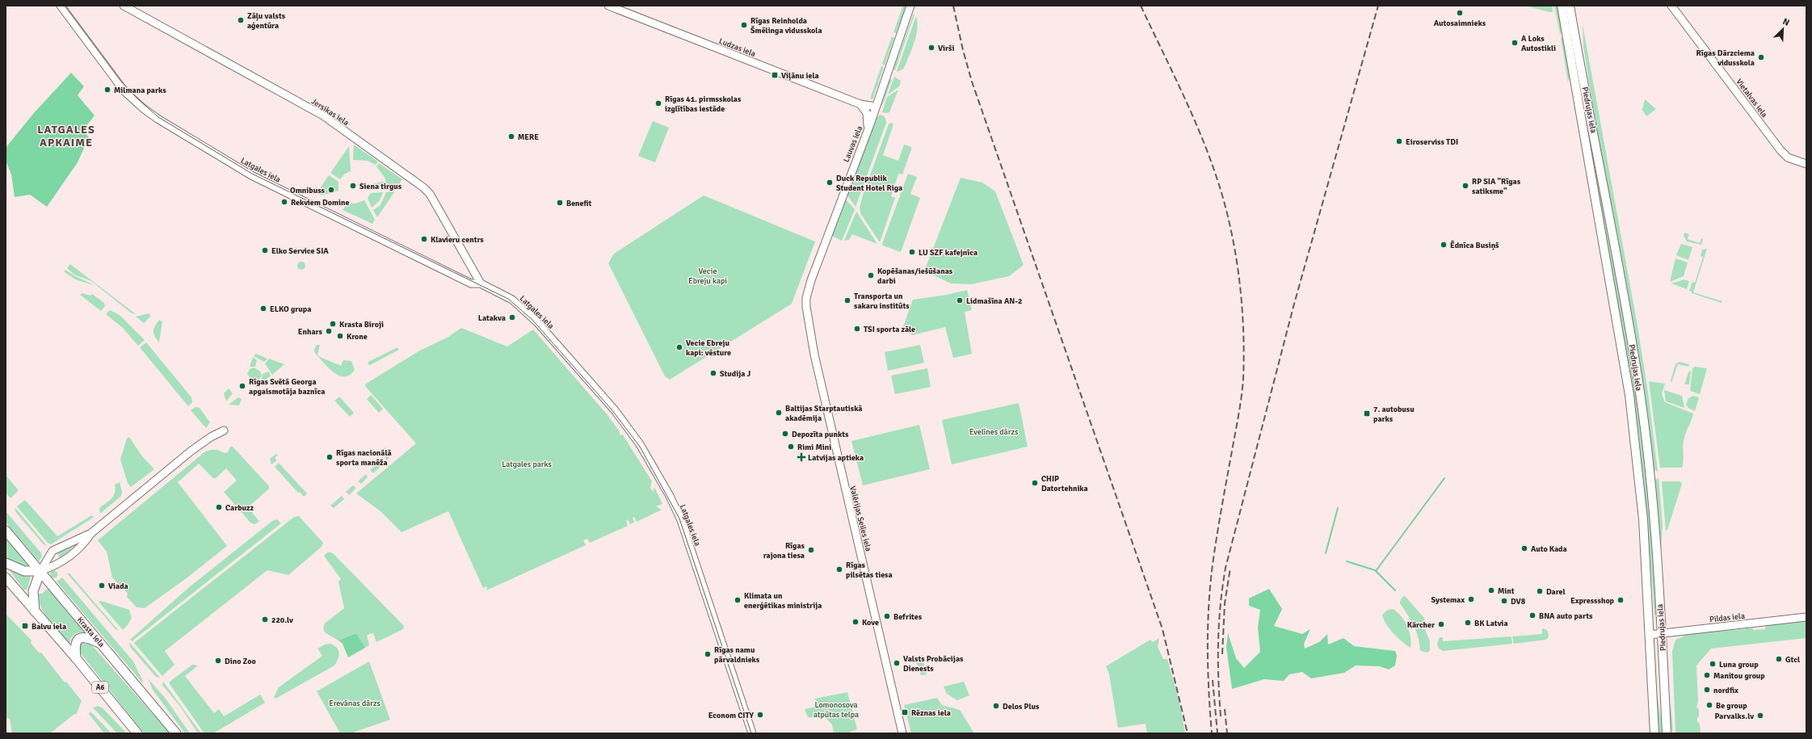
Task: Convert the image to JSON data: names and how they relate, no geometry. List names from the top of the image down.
{
  "streets": {
    "highway": ["Krasta iela", "A6"],
    "main road": ["Piedrujas iela"],
    "street": [
      "Ludzas iela",
      "Vietalvas iela",
      "Jersikas iela",
      "Lauvas iela",
      "Latgales iela",
      "Valērijas Seiles iela",
      "Pildas iela"
    ]
  },
  "crossings": [
    ["Ludzas iela", "Lauvas iela"],
    ["Piedrujas iela", "Pildas iela"],
    ["Jersikas iela", "Latgales iela"],
    ["Lauvas iela", "Valērijas Seiles iela"]
  ],
  "districts": ["LATGALES APKAIME"],
  "parks": [
    "Vecie Ebreju kapi",
    "Evelīnes dārzs",
    "Latgales parks",
    "Erevānas dārzs",
    "Lomonosova atpūtas telpa"
  ],
  "places": {
    "other": [
      "Autosaimnieks",
      "Zāļu valsts aģentūra",
      "Rīgas Reinholda Šmēlinga vidusskola",
      "A Loks Autostikli",
      "Virši",
      "Rīgas Dārzciema vidusskola",
      "Milmana parks",
      "Rīgas 41. pirmsskolas izglītības iestāde",
      "MERE",
      "Eiroserviss TDI",
      "Duck Republik Student Hotel Riga",
      "Siena tirgus",
      "RP SIA \"Rīgas satiksme\"",
      "Omnibuss",
      "Rekviem Domine",
      "Benefit",
      "Klavieru centrs",
      "Ēdnīca Busiņš",
      "Elko Service SIA",
      "LU SZF kafejnīca",
      "Kopēšanas/iešūšanas darbi",
      "Transporta un sakaru institūts",
      "Lidmašīna AN-2",
      "ELKO grupa",
      "Latakva",
      "Krasta Biroji",
      "TSI sporta zāle",
      "Enhars",
      "Krone",
      "Vecie Ebreju kapi: vēsture",
      "Studija J",
      "Rīgas Svētā Georga apgaismotāja baznīca",
      "Baltijas Starptautiskā akadēmija",
      "Depozīta punkts",
      "Rimi Mini",
      "Rīgas nacionālā sporta manēža",
      "CHIP Datortehnika",
      "Carbuzz",
      "Auto Kada",
      "Rīgas rajona tiesa",
      "Rīgas pilsētas tiesa",
      "Viada",
      "Mint",
      "Darel",
      "Systemax",
      "Klimata un enerģētikas ministrija",
      "Expressshop",
      "DV8",
      "BNA auto parts",
      "Befrites",
      "220.lv",
      "Kove",
      "BK Latvia",
      "Kärcher",
      "Rīgas namu pārvaldnieks",
      "Gtcl",
      "Dino Zoo",
      "Valsts Probācijas Dienests",
      "Luna group",
      "Manitou group",
      "nordfix",
      "Be group",
      "Delos Plus",
      "Econom CITY",
      "Parvalks.lv"
    ],
    "transit": [
      "Viļānu iela",
      "7. autobusu parks",
      "Balvu iela",
      "Rēznas iela"
    ],
    "health": ["Latvijas aptieka"]
  },
  "north": "top right"
}
